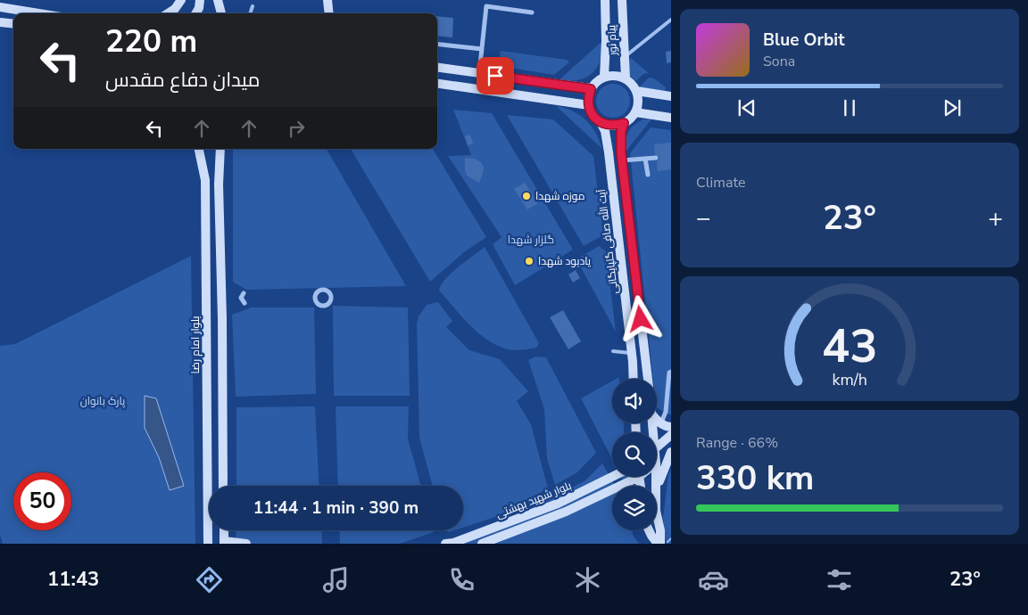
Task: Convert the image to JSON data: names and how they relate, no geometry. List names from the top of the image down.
{
  "streets": {
    "main road": [
      "پیام نور",
      "آیت الله صافی گلپایگانی",
      "بلوار امام رضا",
      "بلوار شهید بهشتی"
    ]
  },
  "crossings": [
    ["پیام نور", "آیت الله صافی گلپایگانی"]
  ],
  "parks": ["گلزار شهدا", "پارک بانوان"],
  "places": ["موزه شهدا", "یادبود شهدا"],
  "page": {
    "turn": ["220 m", "میدان دفاع مقدس"],
    "song": ["Blue Orbit", "Sona"],
    "tile": [
      "Climate",
      ["Range · 66%", "330 km"]
    ],
    "heat": ["−", "23°", "+"],
    "limit": "50",
    "trip": "11:44 · 1 min · 390 m",
    "tabs": ["11:43", "23°"],
    "gauge": ["43", "km/h"]
  }
}
